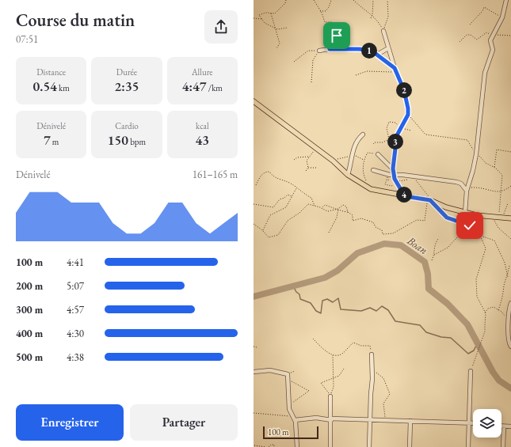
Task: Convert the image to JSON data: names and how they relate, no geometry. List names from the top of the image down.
{
  "water": ["Boan"],
  "scale_bar": "100 m",
  "page": {
    "heading": ["Course du matin", "07:51"],
    "pins": [
      "1",
      "2",
      "3",
      "4"
    ],
    "stats": [
      ["Distance", "0.54 km"],
      ["Durée", "2:35"],
      ["Allure", "4:47 /km"],
      ["Dénivelé", "7 m"],
      ["Cardio", "150 bpm"],
      ["kcal", "43"]
    ],
    "chart": ["Dénivelé", "161–165 m"],
    "list": [
      {
        "name": "100 m",
        "note": "4:41"
      },
      {
        "name": "200 m",
        "note": "5:07"
      },
      {
        "name": "300 m",
        "note": "4:57"
      },
      {
        "name": "400 m",
        "note": "4:30"
      },
      {
        "name": "500 m",
        "note": "4:38"
      }
    ],
    "buttons": ["Enregistrer", "Partager"],
    "scale": "100 m"
  }
}
